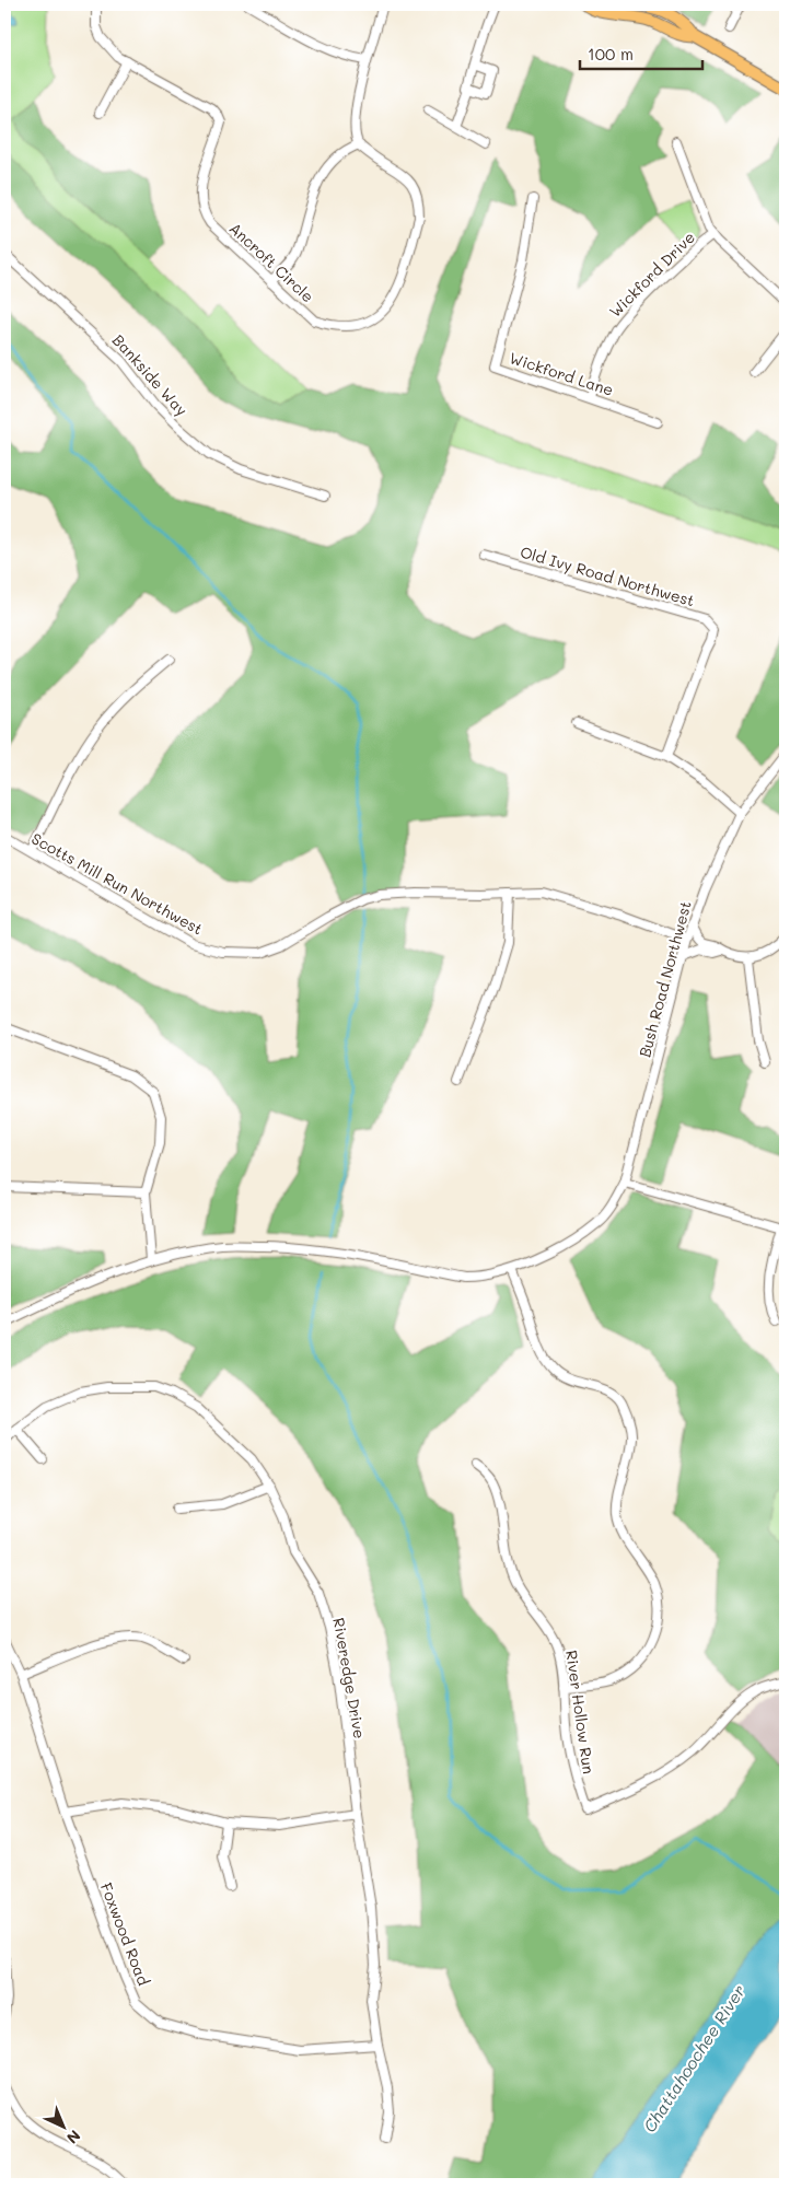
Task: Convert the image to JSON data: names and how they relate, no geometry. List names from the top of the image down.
{
  "streets": {
    "street": [
      "Ancroft Circle",
      "Wickford Drive",
      "Wickford Lane",
      "Bankside Way",
      "Old Ivy Road Northwest",
      "Scotts Mill Run Northwest",
      "Bush Road Northwest",
      "Riveredge Drive",
      "River Hollow Run",
      "Foxwood Road"
    ]
  },
  "crossings": [
    ["Wickford Drive", "Wickford Lane"],
    ["Scotts Mill Run Northwest", "Bush Road Northwest"],
    ["Riveredge Drive", "Foxwood Road"]
  ],
  "water": ["Chattahoochee River"],
  "scale_bar": "100 m",
  "north": "bottom right"
}
